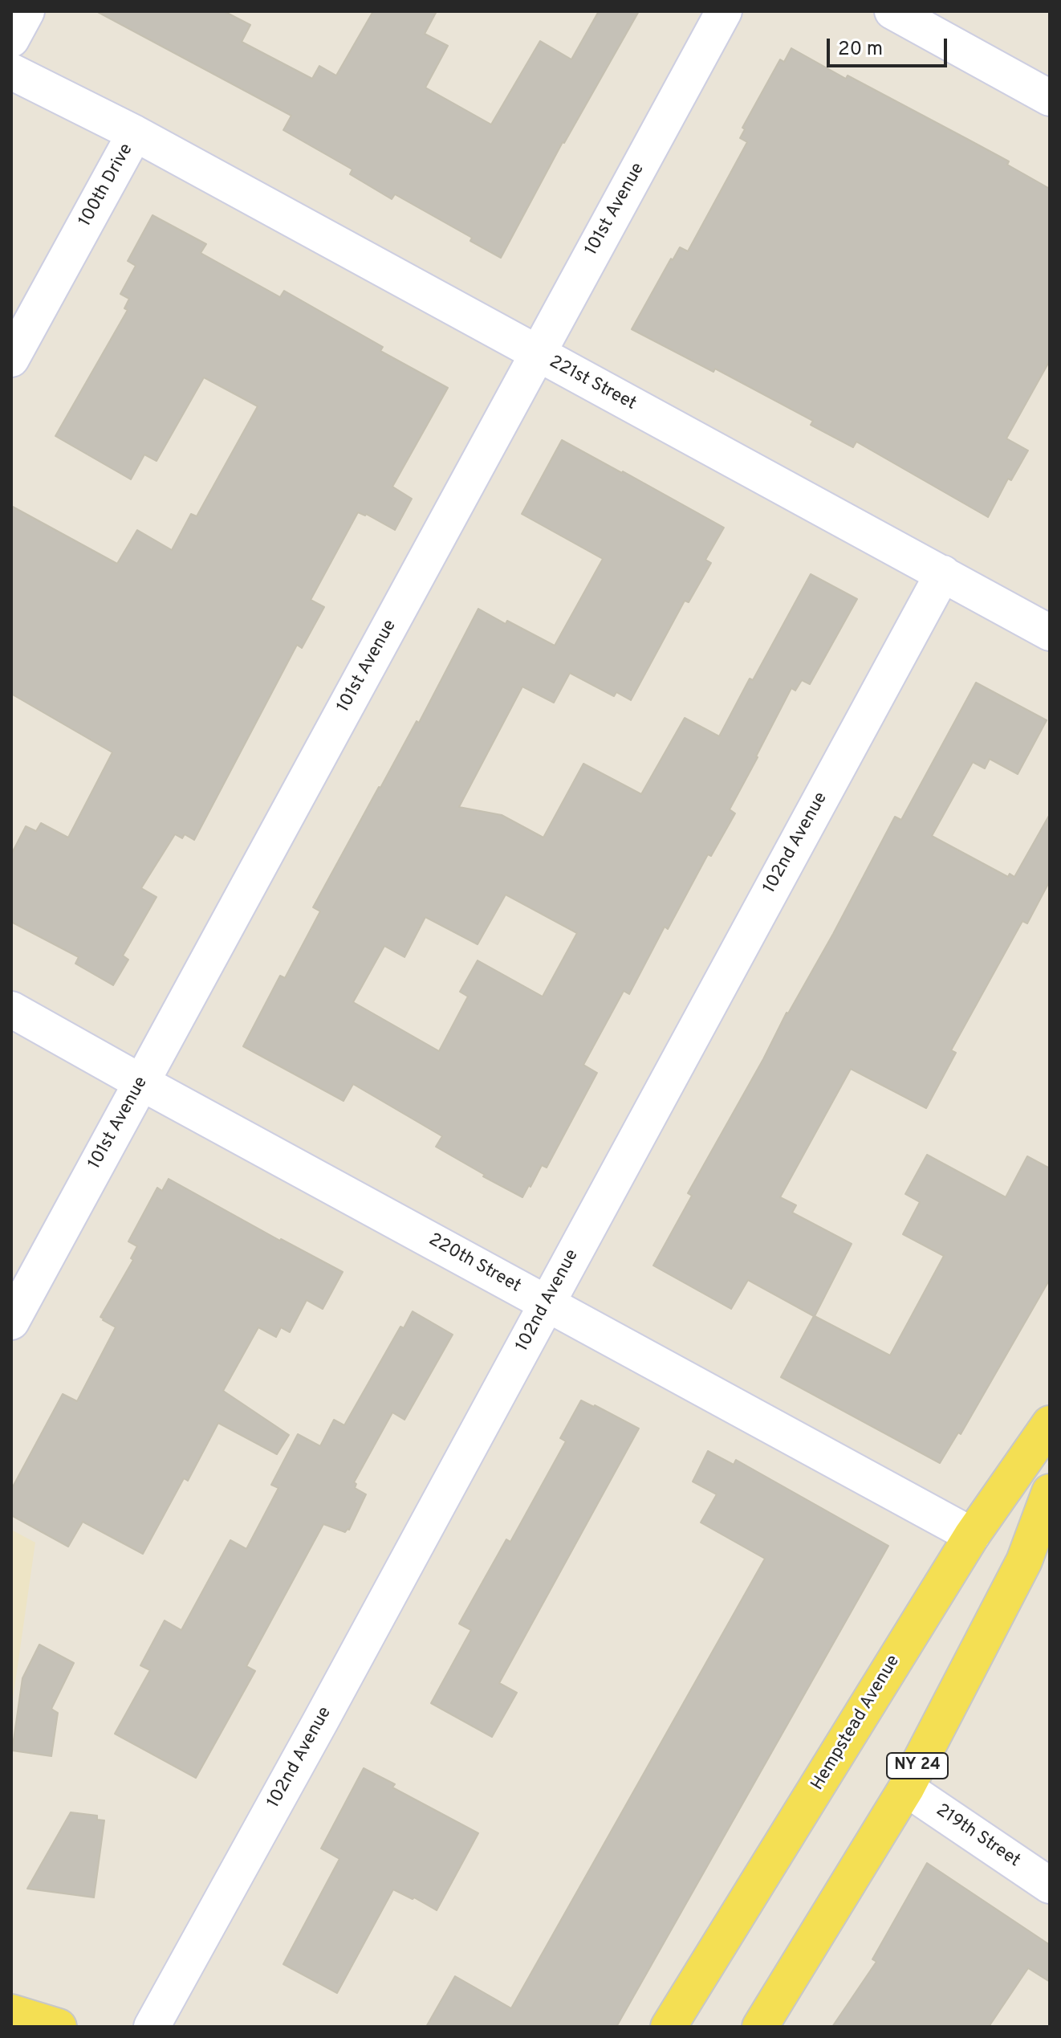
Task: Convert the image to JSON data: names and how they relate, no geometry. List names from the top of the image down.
{
  "streets": {
    "main road": ["Hempstead Avenue", "NY 24"],
    "street": [
      "100th Drive",
      "101st Avenue",
      "221st Street",
      "102nd Avenue",
      "220th Street",
      "219th Street"
    ]
  },
  "crossings": [
    ["100th Drive", "221st Street"],
    ["101st Avenue", "221st Street"],
    ["101st Avenue", "220th Street"],
    ["221st Street", "102nd Avenue"],
    ["102nd Avenue", "220th Street"],
    ["220th Street", "Hempstead Avenue"],
    ["NY 24", "219th Street"]
  ],
  "scale_bar": "20 m"
}
